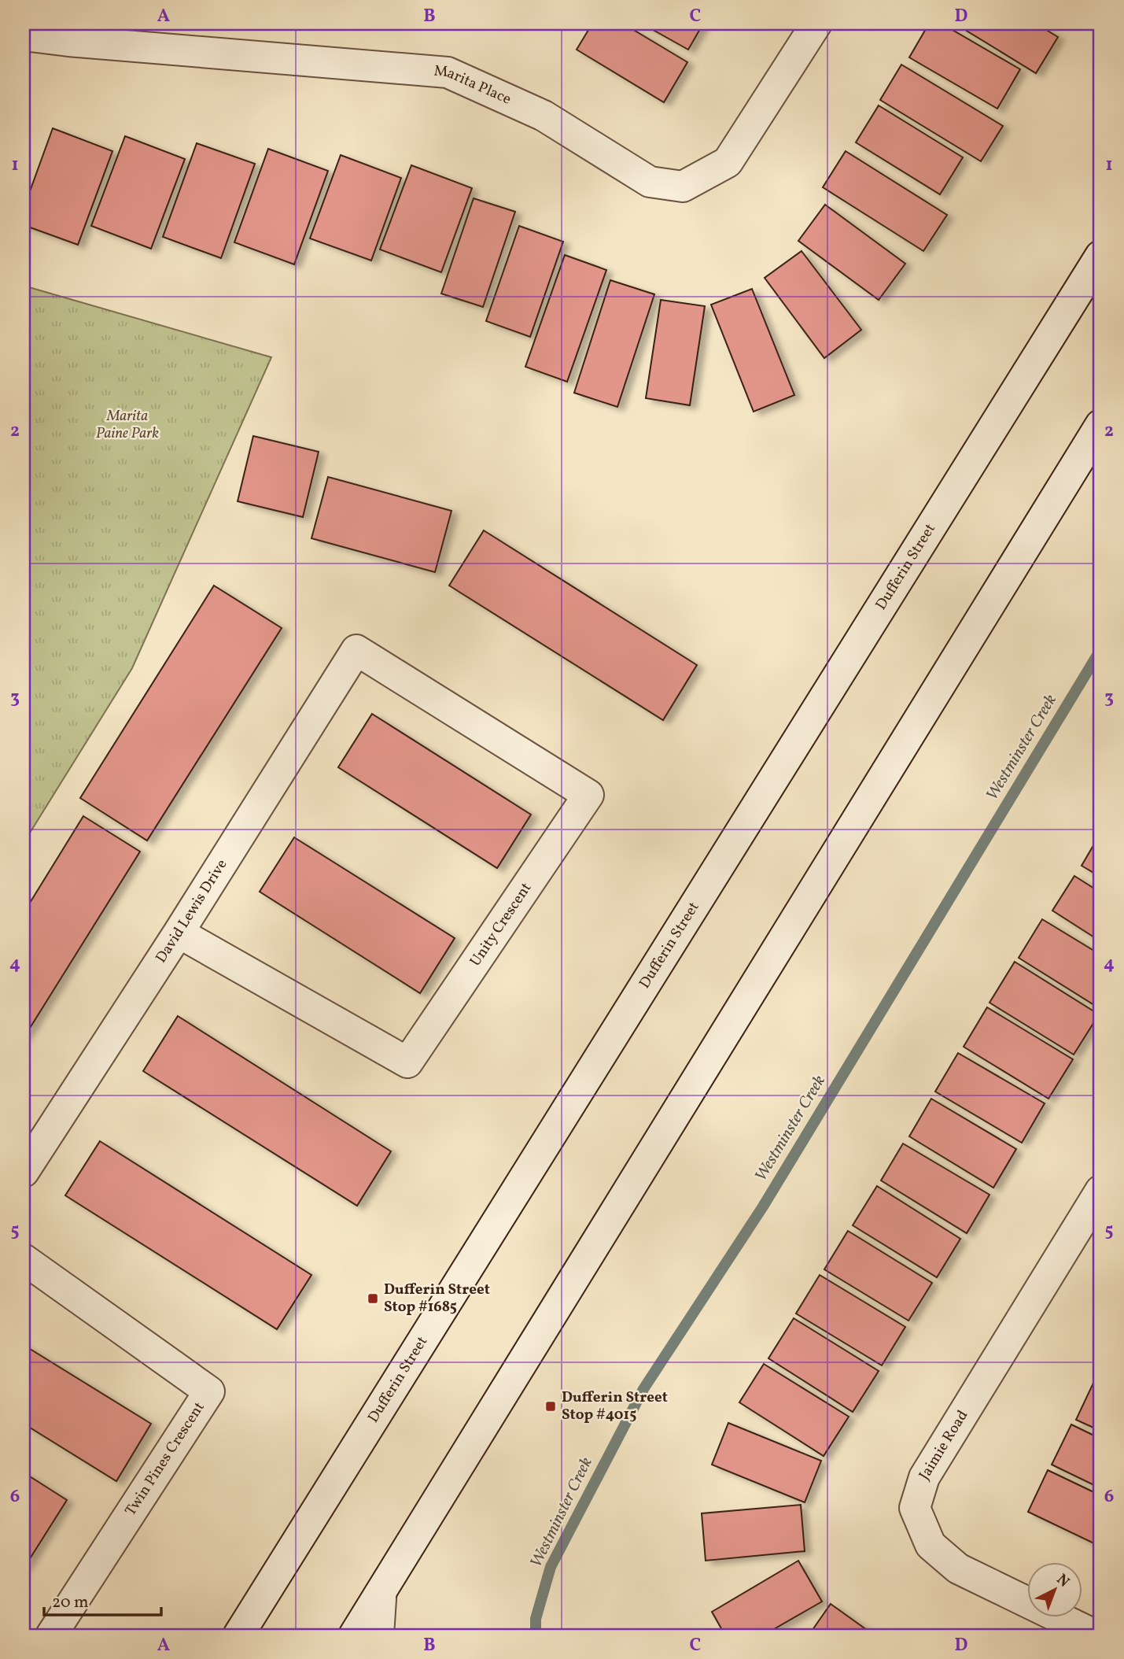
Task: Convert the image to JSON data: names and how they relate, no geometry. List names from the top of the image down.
{
  "streets": {
    "street": [
      "Marita Place",
      "Dufferin Street",
      "David Lewis Drive",
      "Unity Crescent",
      "Jaimie Road",
      "Twin Pines Crescent"
    ]
  },
  "crossings": [
    ["David Lewis Drive", "Unity Crescent"]
  ],
  "water": ["Westminster Creek"],
  "parks": ["Marita Paine Park"],
  "places": {
    "transit": ["Dufferin Street Stop #1685", "Dufferin Street Stop #4015"]
  },
  "scale_bar": "20 m",
  "north": "top right",
  "grid": {
    "columns": [
      "A",
      "B",
      "C",
      "D"
    ],
    "rows": [
      "1",
      "2",
      "3",
      "4",
      "5",
      "6"
    ]
  }
}
